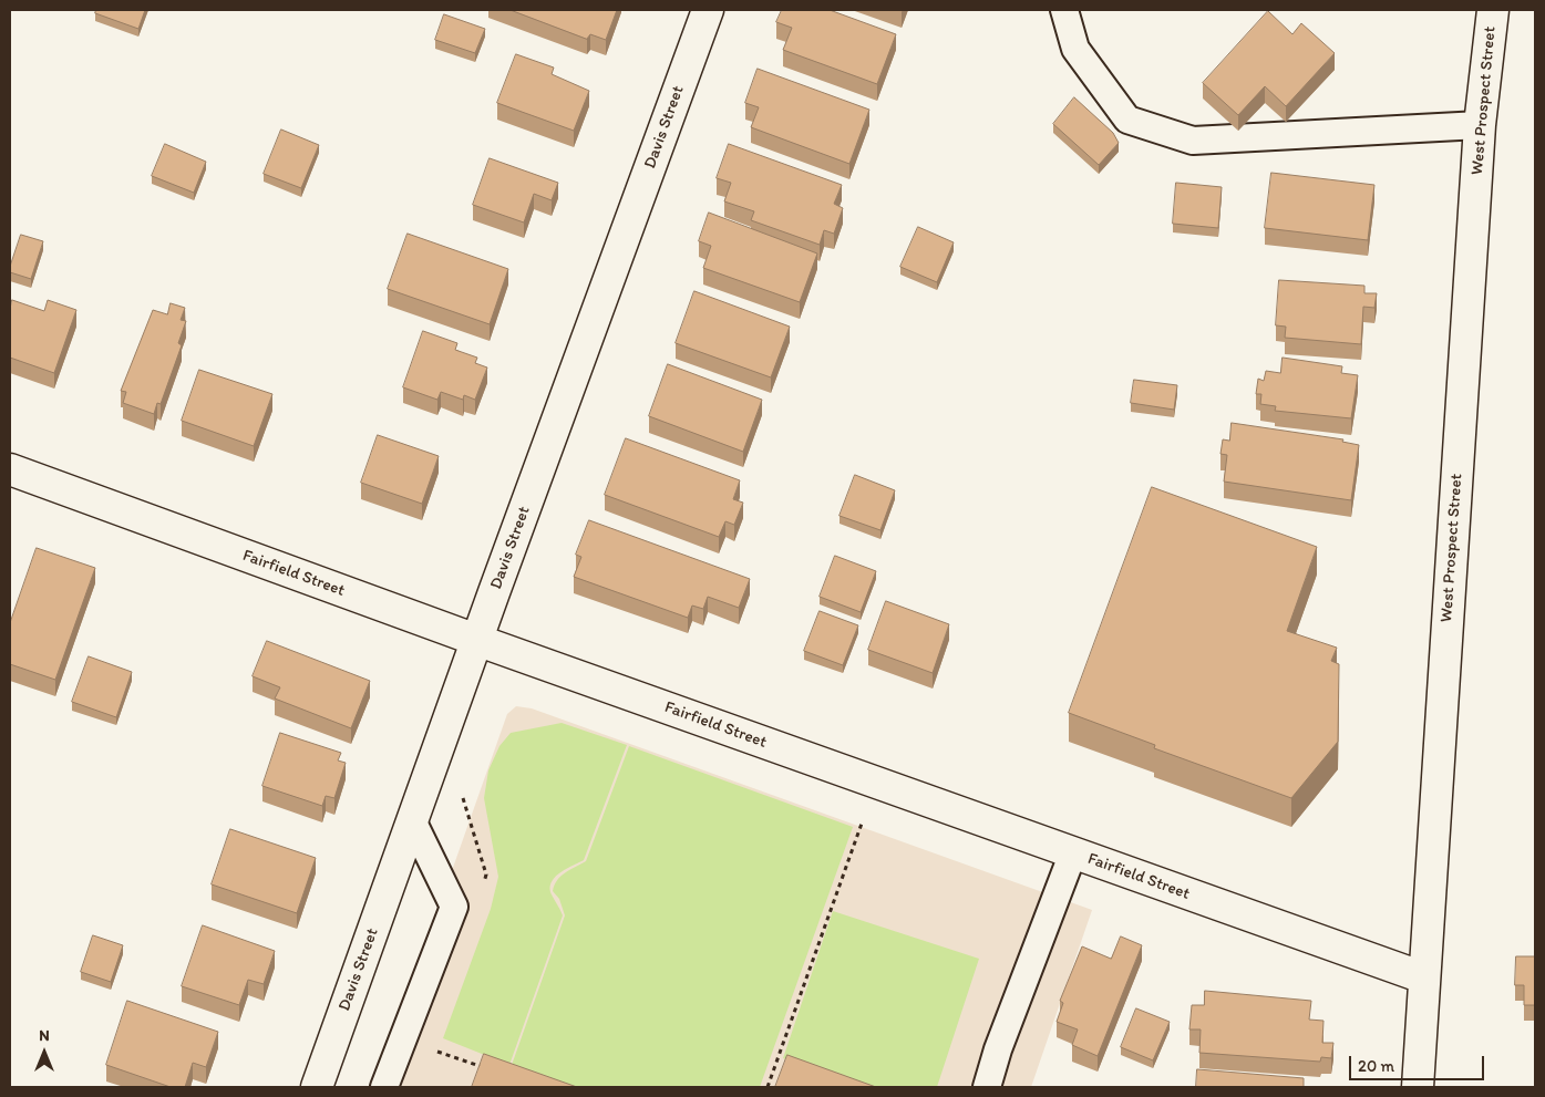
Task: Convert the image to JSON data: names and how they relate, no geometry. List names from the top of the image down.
{
  "streets": {
    "street": ["West Prospect Street", "Davis Street", "Fairfield Street"]
  },
  "crossings": [
    ["West Prospect Street", "Fairfield Street"],
    ["Davis Street", "Fairfield Street"]
  ],
  "scale_bar": "20 m",
  "north": "top"
}
